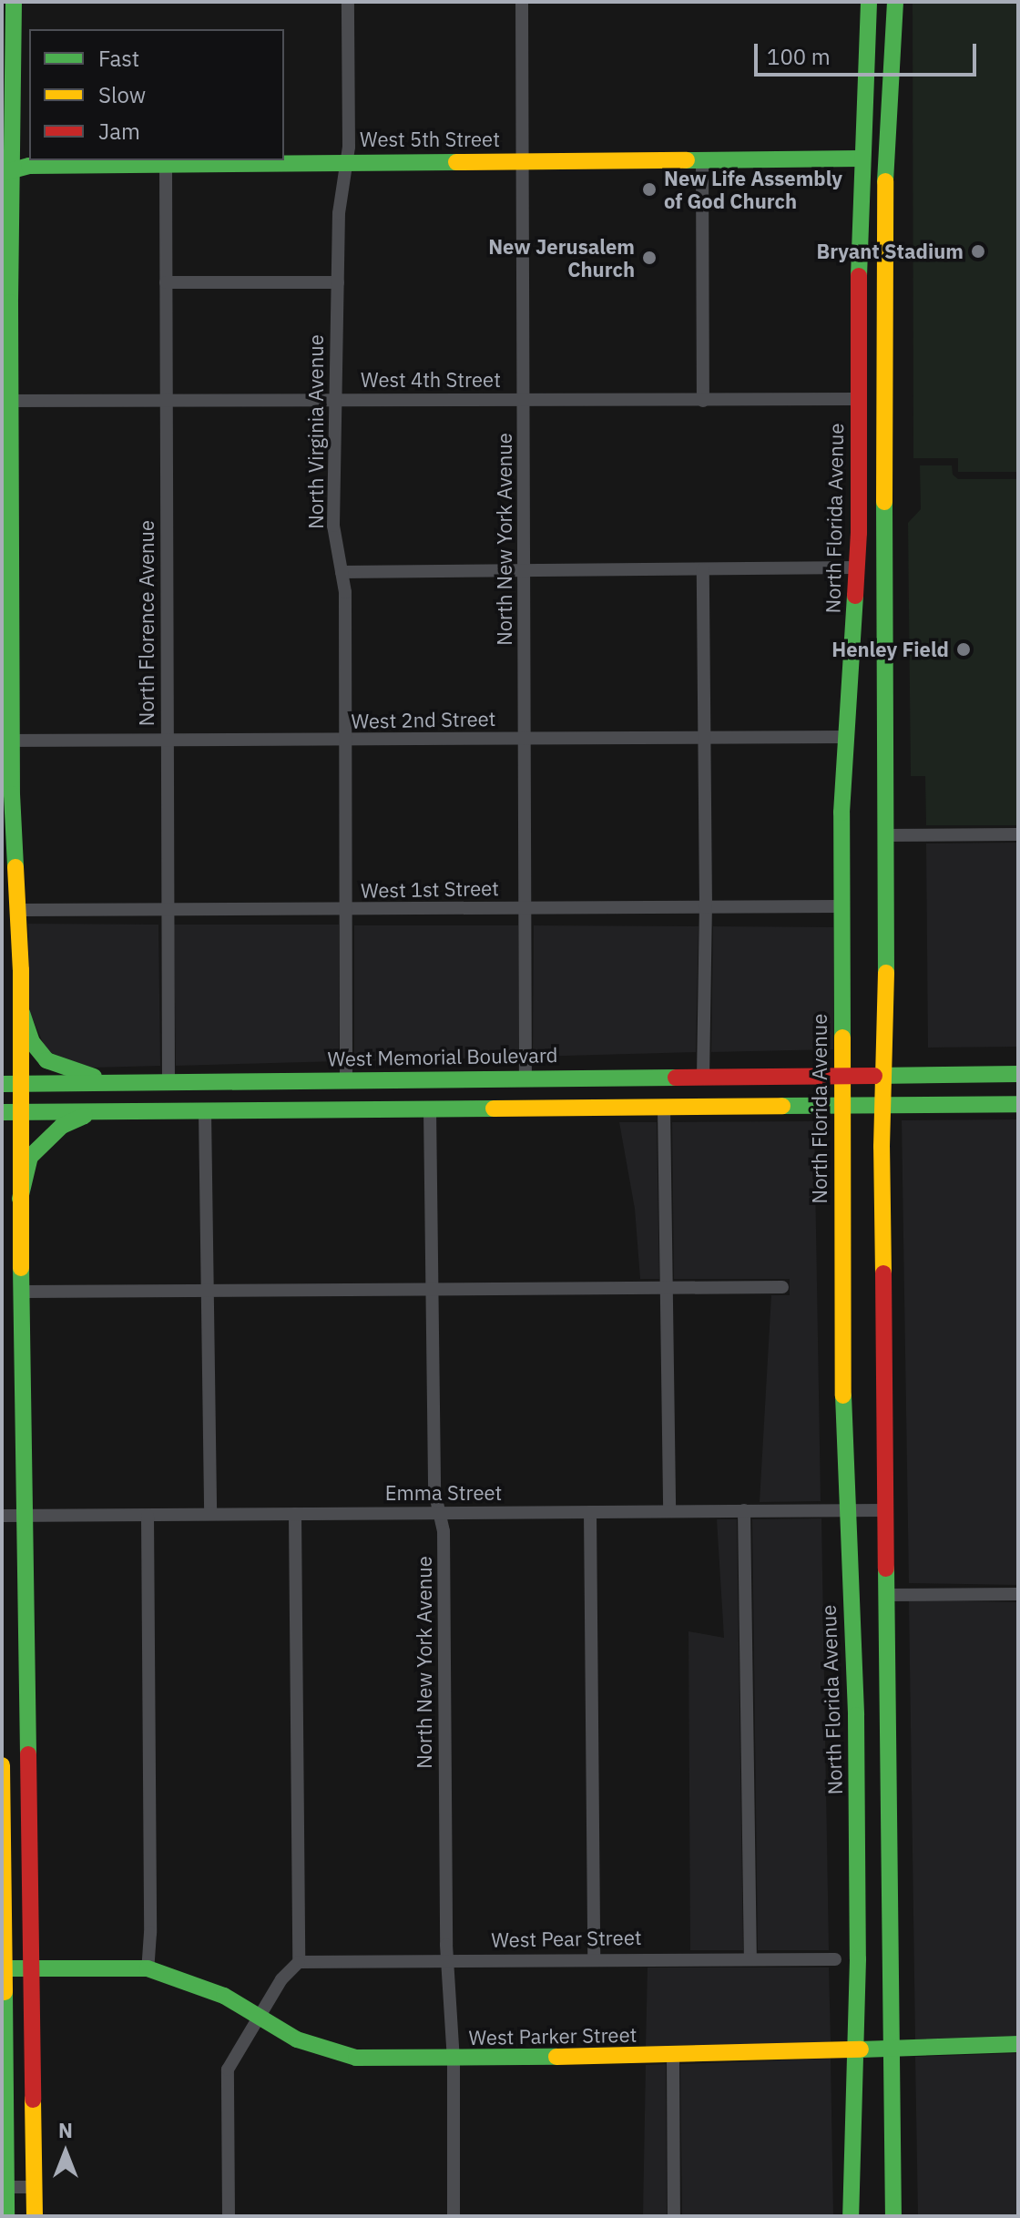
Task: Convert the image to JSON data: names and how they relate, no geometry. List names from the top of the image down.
{
  "streets": {
    "main road": [
      "West 5th Street",
      "North Florida Avenue",
      "West Memorial Boulevard",
      "West Parker Street"
    ],
    "street": [
      "West 4th Street",
      "North Virginia Avenue",
      "North New York Avenue",
      "North Florence Avenue",
      "West 2nd Street",
      "West 1st Street",
      "Emma Street",
      "West Pear Street"
    ]
  },
  "crossings": [
    ["West 5th Street", "North Virginia Avenue"],
    ["West 5th Street", "North Florida Avenue"],
    ["West 5th Street", "North New York Avenue"],
    ["West 5th Street", "North Florence Avenue"],
    ["West 4th Street", "North Virginia Avenue"],
    ["West 4th Street", "North Florida Avenue"],
    ["West 4th Street", "North New York Avenue"],
    ["West 4th Street", "North Florence Avenue"],
    ["North Virginia Avenue", "West 2nd Street"],
    ["North Virginia Avenue", "West 1st Street"],
    ["North Virginia Avenue", "West Memorial Boulevard"],
    ["North Florida Avenue", "West 2nd Street"],
    ["North Florida Avenue", "West 1st Street"],
    ["North Florida Avenue", "West Memorial Boulevard"],
    ["North Florida Avenue", "Emma Street"],
    ["North Florida Avenue", "West Parker Street"],
    ["North New York Avenue", "West 2nd Street"],
    ["North New York Avenue", "West 1st Street"],
    ["North New York Avenue", "West Memorial Boulevard"],
    ["North New York Avenue", "Emma Street"],
    ["North New York Avenue", "West Pear Street"],
    ["North New York Avenue", "West Parker Street"],
    ["North Florence Avenue", "West 2nd Street"],
    ["North Florence Avenue", "West 1st Street"],
    ["North Florence Avenue", "West Memorial Boulevard"]
  ],
  "places": [
    "New Life Assembly of God Church",
    "Bryant Stadium",
    "New Jerusalem Church",
    "Henley Field"
  ],
  "legend": ["Fast", "Slow", "Jam"],
  "scale_bar": "100 m",
  "north": "top"
}
